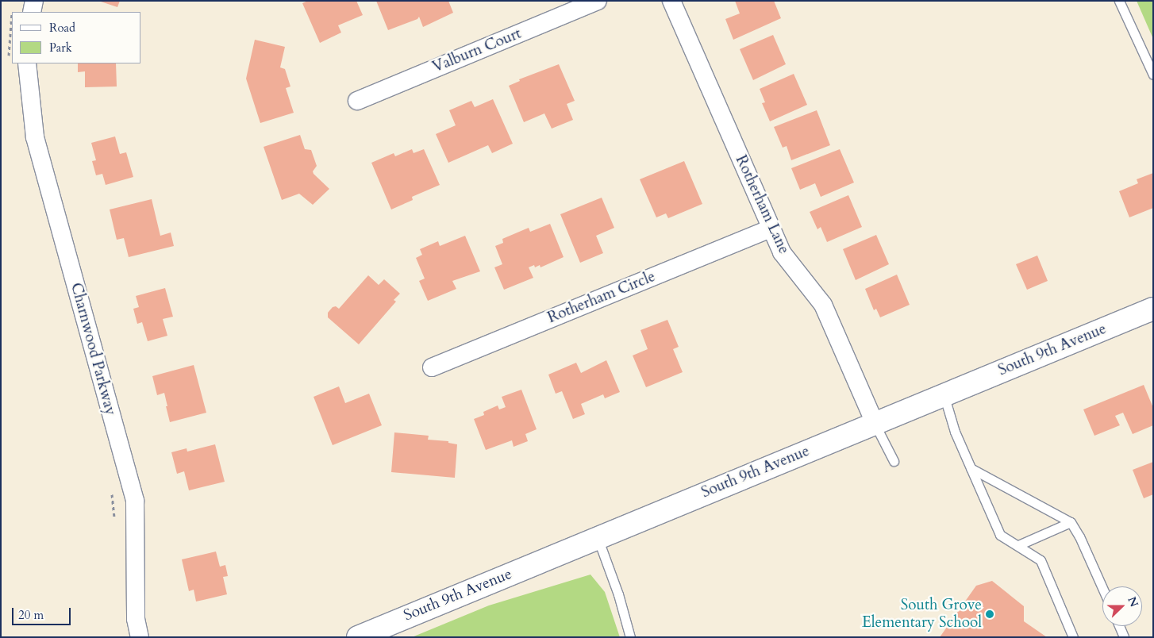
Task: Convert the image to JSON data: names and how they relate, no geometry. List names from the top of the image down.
{
  "streets": {
    "street": [
      "Valburn Court",
      "Rotherham Lane",
      "Rotherham Circle",
      "Charnwood Parkway",
      "South 9th Avenue"
    ]
  },
  "crossings": [
    ["Rotherham Lane", "Rotherham Circle"],
    ["Rotherham Lane", "South 9th Avenue"]
  ],
  "places": ["South Grove Elementary School"],
  "legend": ["Road", "Park"],
  "scale_bar": "20 m",
  "north": "right"
}
